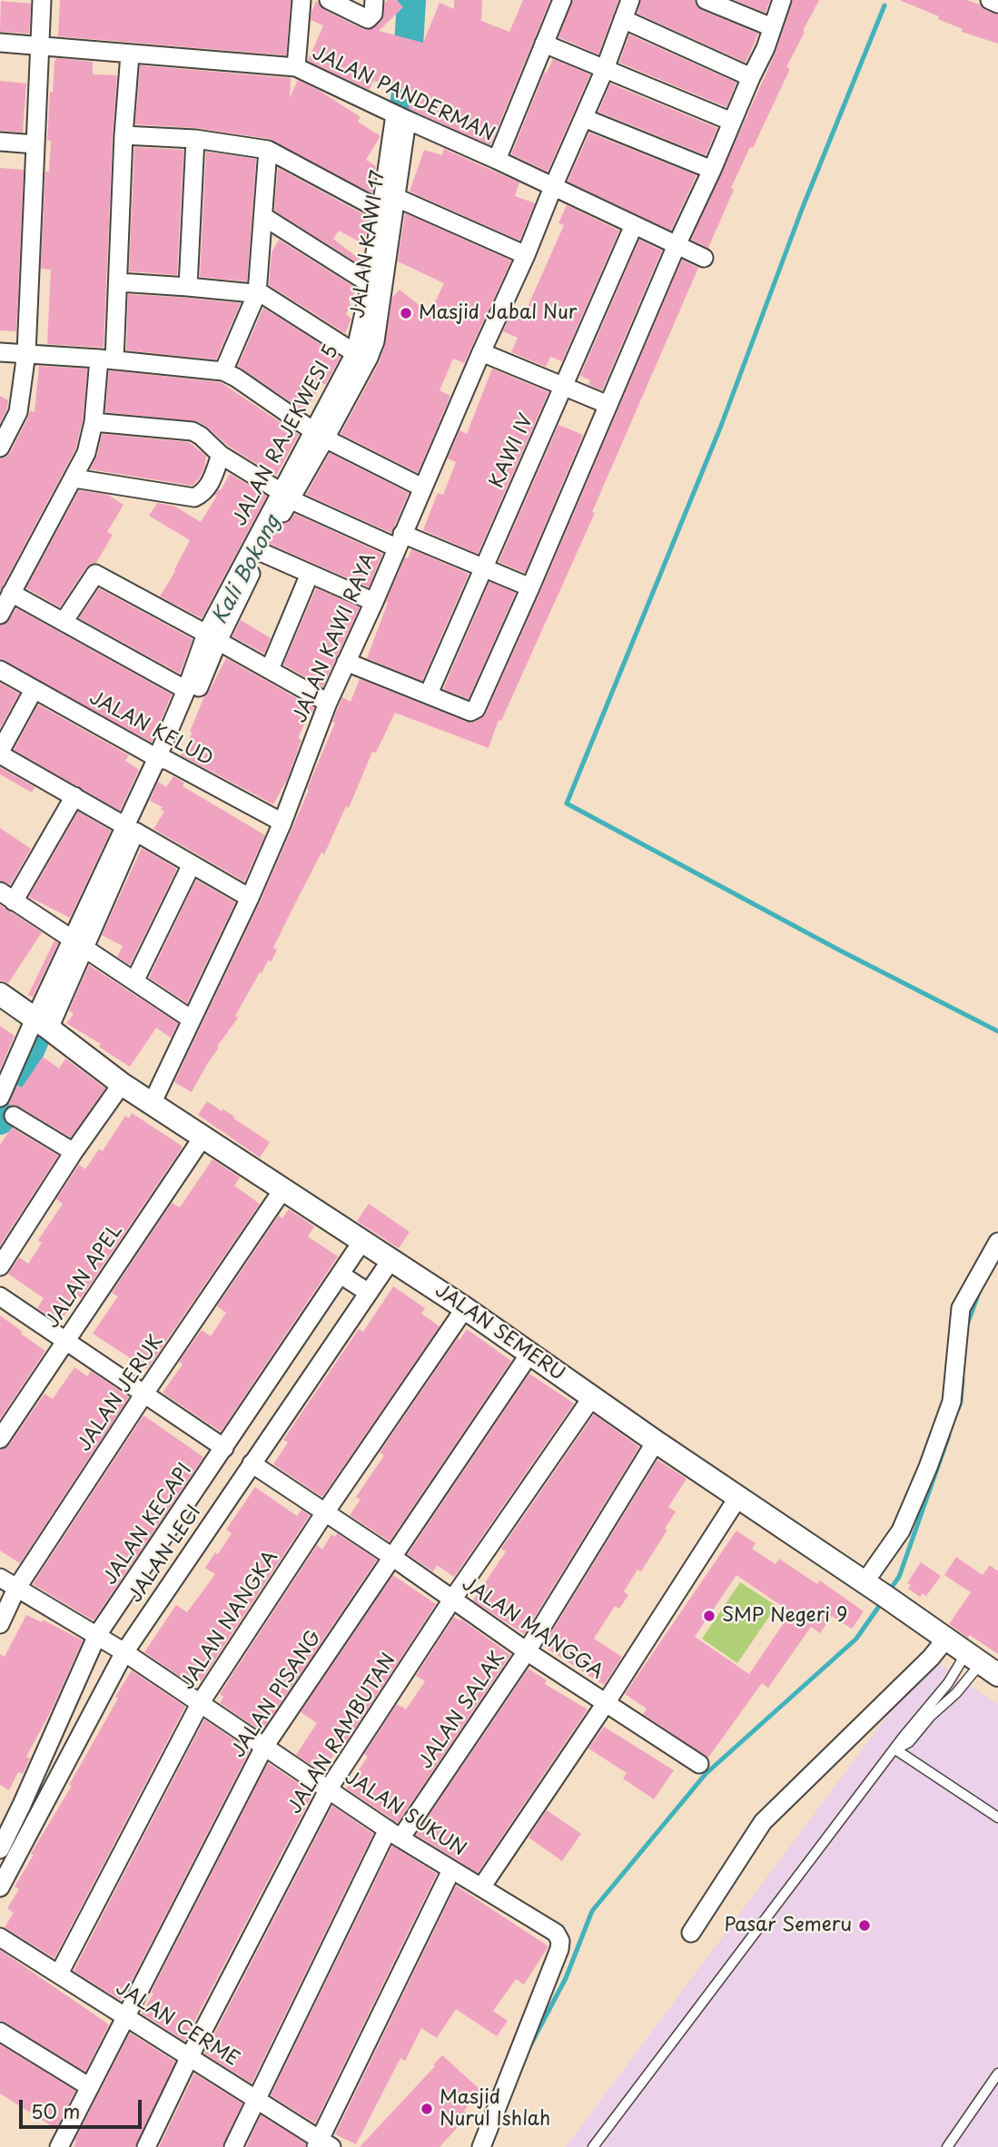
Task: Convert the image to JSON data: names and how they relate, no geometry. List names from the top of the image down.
{
  "streets": {
    "street": [
      "JALAN PANDERMAN",
      "JALAN KAWI 17",
      "JALAN RAJEKWESI 5",
      "KAWI IV",
      "JALAN KAWI RAYA",
      "JALAN KELUD",
      "JALAN APEL",
      "JALAN SEMERU",
      "JALAN JERUK",
      "JALAN KECAPI",
      "JALAN LECI",
      "JALAN NANGKA",
      "JALAN MANGGA",
      "JALAN PISANG",
      "JALAN SALAK",
      "JALAN RAMBUTAN",
      "JALAN SUKUN",
      "JALAN CERME"
    ]
  },
  "crossings": [
    ["JALAN PANDERMAN", "JALAN KAWI 17"],
    ["JALAN PANDERMAN", "JALAN RAJEKWESI 5"],
    ["JALAN PANDERMAN", "KAWI IV"],
    ["JALAN PANDERMAN", "JALAN KAWI RAYA"],
    ["JALAN KAWI 17", "JALAN RAJEKWESI 5"],
    ["JALAN RAJEKWESI 5", "JALAN KELUD"],
    ["JALAN KAWI RAYA", "JALAN KELUD"],
    ["JALAN KAWI RAYA", "JALAN SEMERU"],
    ["JALAN APEL", "JALAN SEMERU"],
    ["JALAN SEMERU", "JALAN JERUK"],
    ["JALAN SEMERU", "JALAN KECAPI"],
    ["JALAN SEMERU", "JALAN LECI"],
    ["JALAN SEMERU", "JALAN NANGKA"],
    ["JALAN SEMERU", "JALAN PISANG"],
    ["JALAN SEMERU", "JALAN SALAK"],
    ["JALAN SEMERU", "JALAN RAMBUTAN"],
    ["JALAN JERUK", "JALAN SUKUN"],
    ["JALAN KECAPI", "JALAN SUKUN"],
    ["JALAN LECI", "JALAN MANGGA"],
    ["JALAN LECI", "JALAN SUKUN"],
    ["JALAN NANGKA", "JALAN MANGGA"],
    ["JALAN NANGKA", "JALAN SUKUN"],
    ["JALAN NANGKA", "JALAN CERME"],
    ["JALAN MANGGA", "JALAN PISANG"],
    ["JALAN MANGGA", "JALAN SALAK"],
    ["JALAN MANGGA", "JALAN RAMBUTAN"],
    ["JALAN MANGGA", "JALAN SUKUN"],
    ["JALAN PISANG", "JALAN SUKUN"],
    ["JALAN PISANG", "JALAN CERME"],
    ["JALAN SALAK", "JALAN SUKUN"],
    ["JALAN SALAK", "JALAN CERME"],
    ["JALAN RAMBUTAN", "JALAN SUKUN"],
    ["JALAN RAMBUTAN", "JALAN CERME"]
  ],
  "water": ["Kali Bokong"],
  "places": [
    "Masjid Jabal Nur",
    "SMP Negeri 9",
    "Pasar Semeru",
    "Masjid Nurul Ishlah"
  ],
  "scale_bar": "50 m"
}
